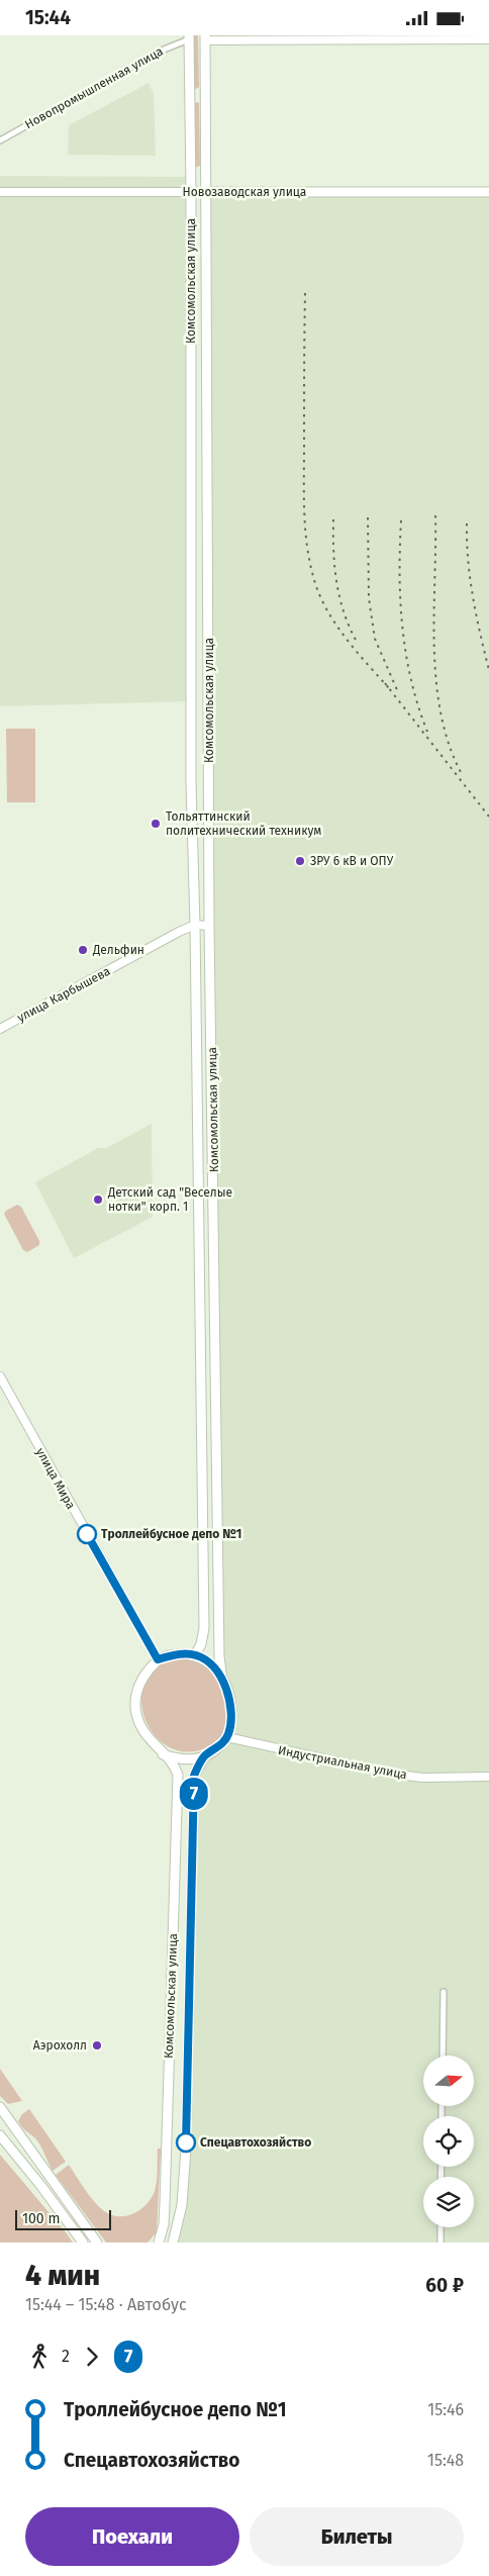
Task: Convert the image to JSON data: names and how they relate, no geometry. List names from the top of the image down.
{
  "streets": {
    "main road": [
      "Новозаводская улица",
      "Комсомольская улица",
      "улица Карбышева",
      "улица Мира",
      "Индустриальная улица"
    ],
    "street": ["Новопромышленная улица"]
  },
  "crossings": [
    ["Новопромышленная улица", "Комсомольская улица"],
    ["Новозаводская улица", "Комсомольская улица"],
    ["Комсомольская улица", "улица Карбышева"],
    ["Комсомольская улица", "улица Мира"],
    ["Комсомольская улица", "Индустриальная улица"],
    ["улица Мира", "Индустриальная улица"]
  ],
  "places": [
    "Тольяттинский политехнический техникум",
    "ЗРУ 6 кВ и ОПУ",
    "Дельфин",
    "Детский сад \"Веселые нотки\" корп. 1",
    "Троллейбусное депо №1",
    "Аэрохолл",
    "Спецавтохозяйство"
  ],
  "lines": ["bus line 7"],
  "scale_bar": "100 m",
  "north": "right",
  "page": {
    "status": "15:44",
    "on_map": "7",
    "scale": "100 m",
    "heading": ["4 мин", "15:44 – 15:48 · Автобус", "60 ₽"],
    "legs": ["2", "7"],
    "list": [
      {
        "name": "Троллейбусное депо №1",
        "value": "15:46"
      },
      {
        "name": "Спецавтохозяйство",
        "value": "15:48"
      }
    ],
    "buttons": ["Поехали", "Билеты"]
  }
}
